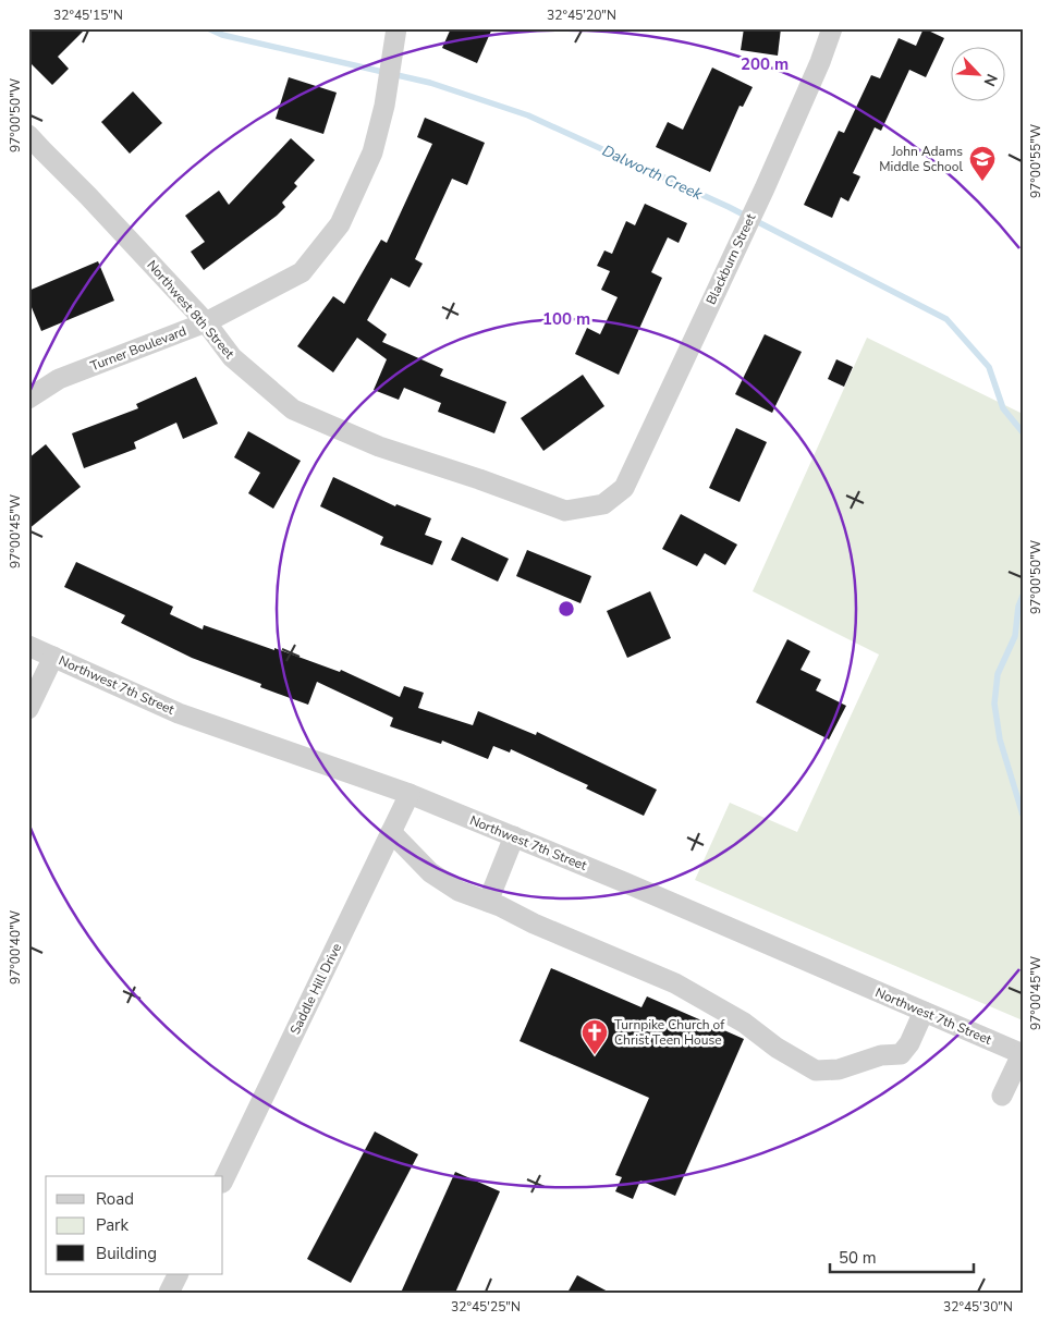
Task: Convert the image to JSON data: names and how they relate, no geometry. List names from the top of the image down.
{
  "streets": {
    "street": [
      "Blackburn Street",
      "Northwest 8th Street",
      "Turner Boulevard",
      "Northwest 7th Street",
      "Saddle Hill Drive"
    ]
  },
  "crossings": [
    ["Blackburn Street", "Northwest 8th Street"],
    ["Northwest 8th Street", "Turner Boulevard"],
    ["Northwest 7th Street", "Saddle Hill Drive"]
  ],
  "water": ["Dalworth Creek"],
  "places": {
    "school or university": ["John Adams Middle School"],
    "church": ["Turnpike Church of Christ Teen House"]
  },
  "legend": ["Road", "Park", "Building"],
  "scale_bar": "50 m",
  "north": "bottom right",
  "coordinates": [
    "32°45'15\"N",
    "32°45'20\"N",
    "97°00'50\"W",
    "97°00'55\"W",
    "97°00'45\"W",
    "97°00'40\"W",
    "32°45'25\"N",
    "32°45'30\"N"
  ],
  "rings": ["200 m", "100 m"]
}
